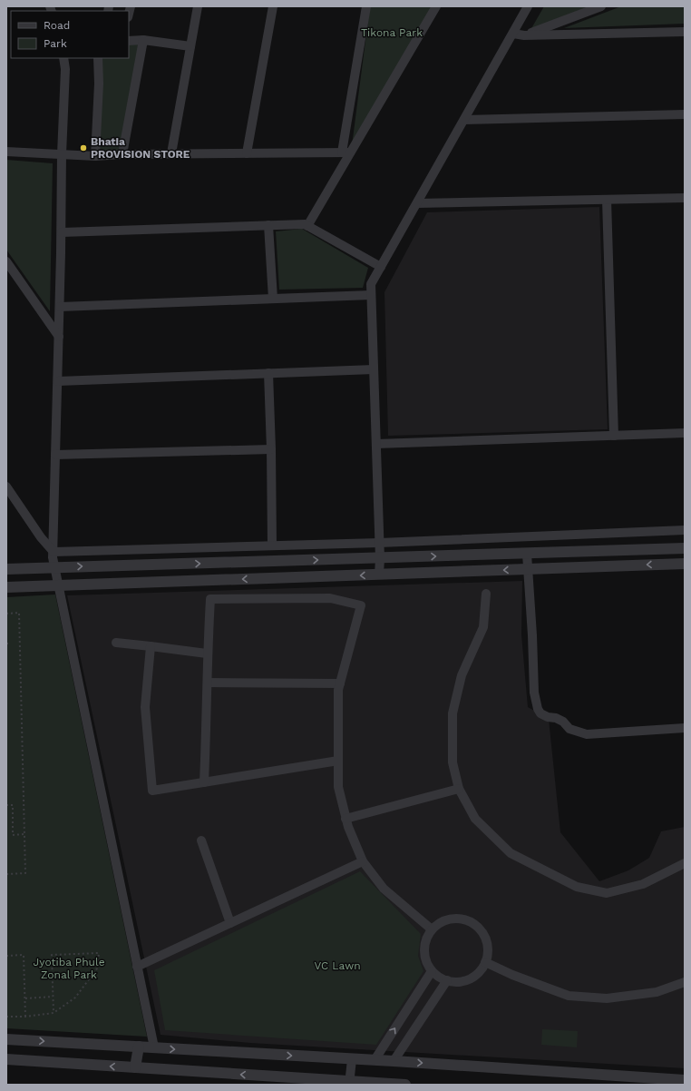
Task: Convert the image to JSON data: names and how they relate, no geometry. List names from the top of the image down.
{
  "parks": ["Tikona Park", "Jyotiba Phule Zonal Park", "VC Lawn"],
  "places": ["Bhatia PROVISION STORE"],
  "legend": ["Road", "Park"]
}
